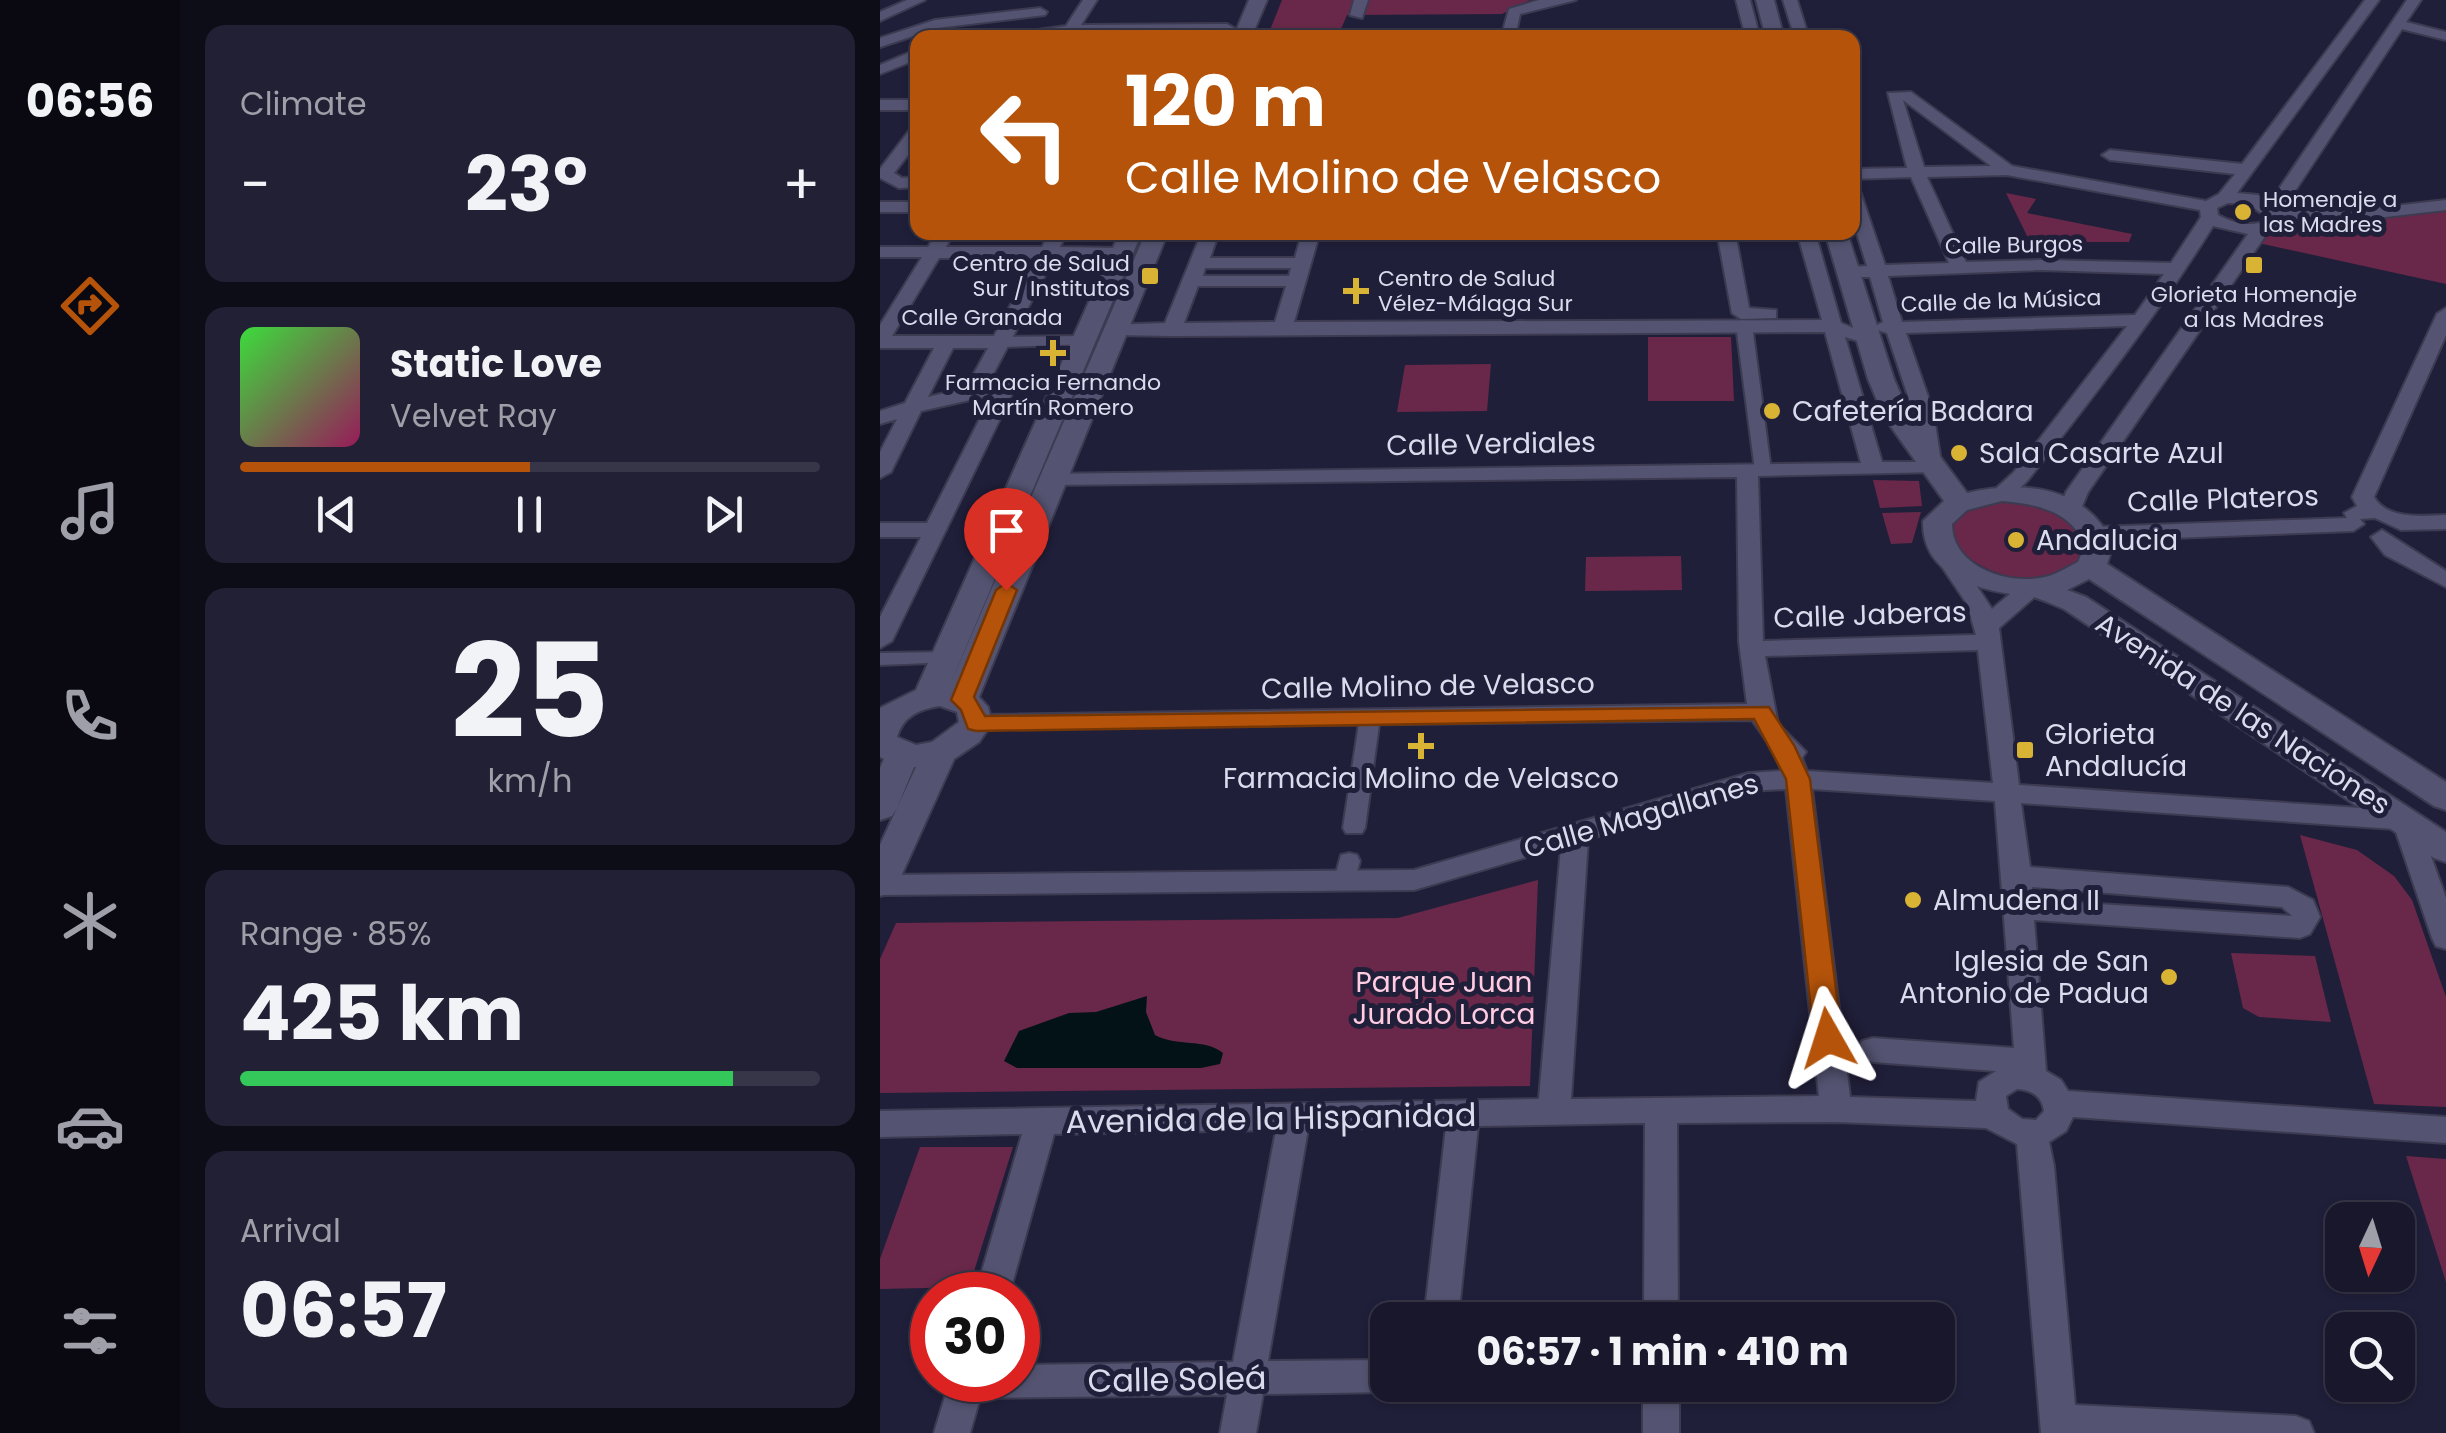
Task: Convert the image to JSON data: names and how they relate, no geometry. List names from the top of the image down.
{
  "streets": {
    "street": [
      "Calle Burgos",
      "Calle de la Música",
      "Calle Granada",
      "Calle Verdiales",
      "Calle Plateros",
      "Calle Jaberas",
      "Calle Molino de Velasco",
      "Avenida de las Naciones",
      "Calle Magallanes",
      "Avenida de la Hispanidad",
      "Calle Soleá"
    ]
  },
  "crossings": [
    ["Calle Plateros", "Avenida de las Naciones"],
    ["Avenida de las Naciones", "Calle Magallanes"]
  ],
  "parks": ["Parque Juan Jurado Lorca"],
  "places": {
    "other": [
      "Homenaje a las Madres",
      "Cafetería Badara",
      "Sala Casarte Azul",
      "Andalucia",
      "Almudena II",
      "Iglesia de San Antonio de Padua"
    ],
    "transit": ["Glorieta Homenaje a las Madres", "Centro de Salud Sur / Institutos", "Glorieta Andalucía"],
    "health": ["Centro de Salud Vélez-Málaga Sur", "Farmacia Fernando Martín Romero", "Farmacia Molino de Velasco"]
  },
  "north": "bottom",
  "page": {
    "tabs": "06:56",
    "tile": [
      "Climate",
      ["25", "km/h"],
      ["Range · 85%", "425 km"],
      ["Arrival", "06:57"]
    ],
    "turn": ["120 m", "Calle Molino de Velasco"],
    "heat": ["−", "23°", "+"],
    "song": ["Static Love", "Velvet Ray"],
    "limit": "30",
    "trip": "06:57 · 1 min · 410 m"
  }
}
